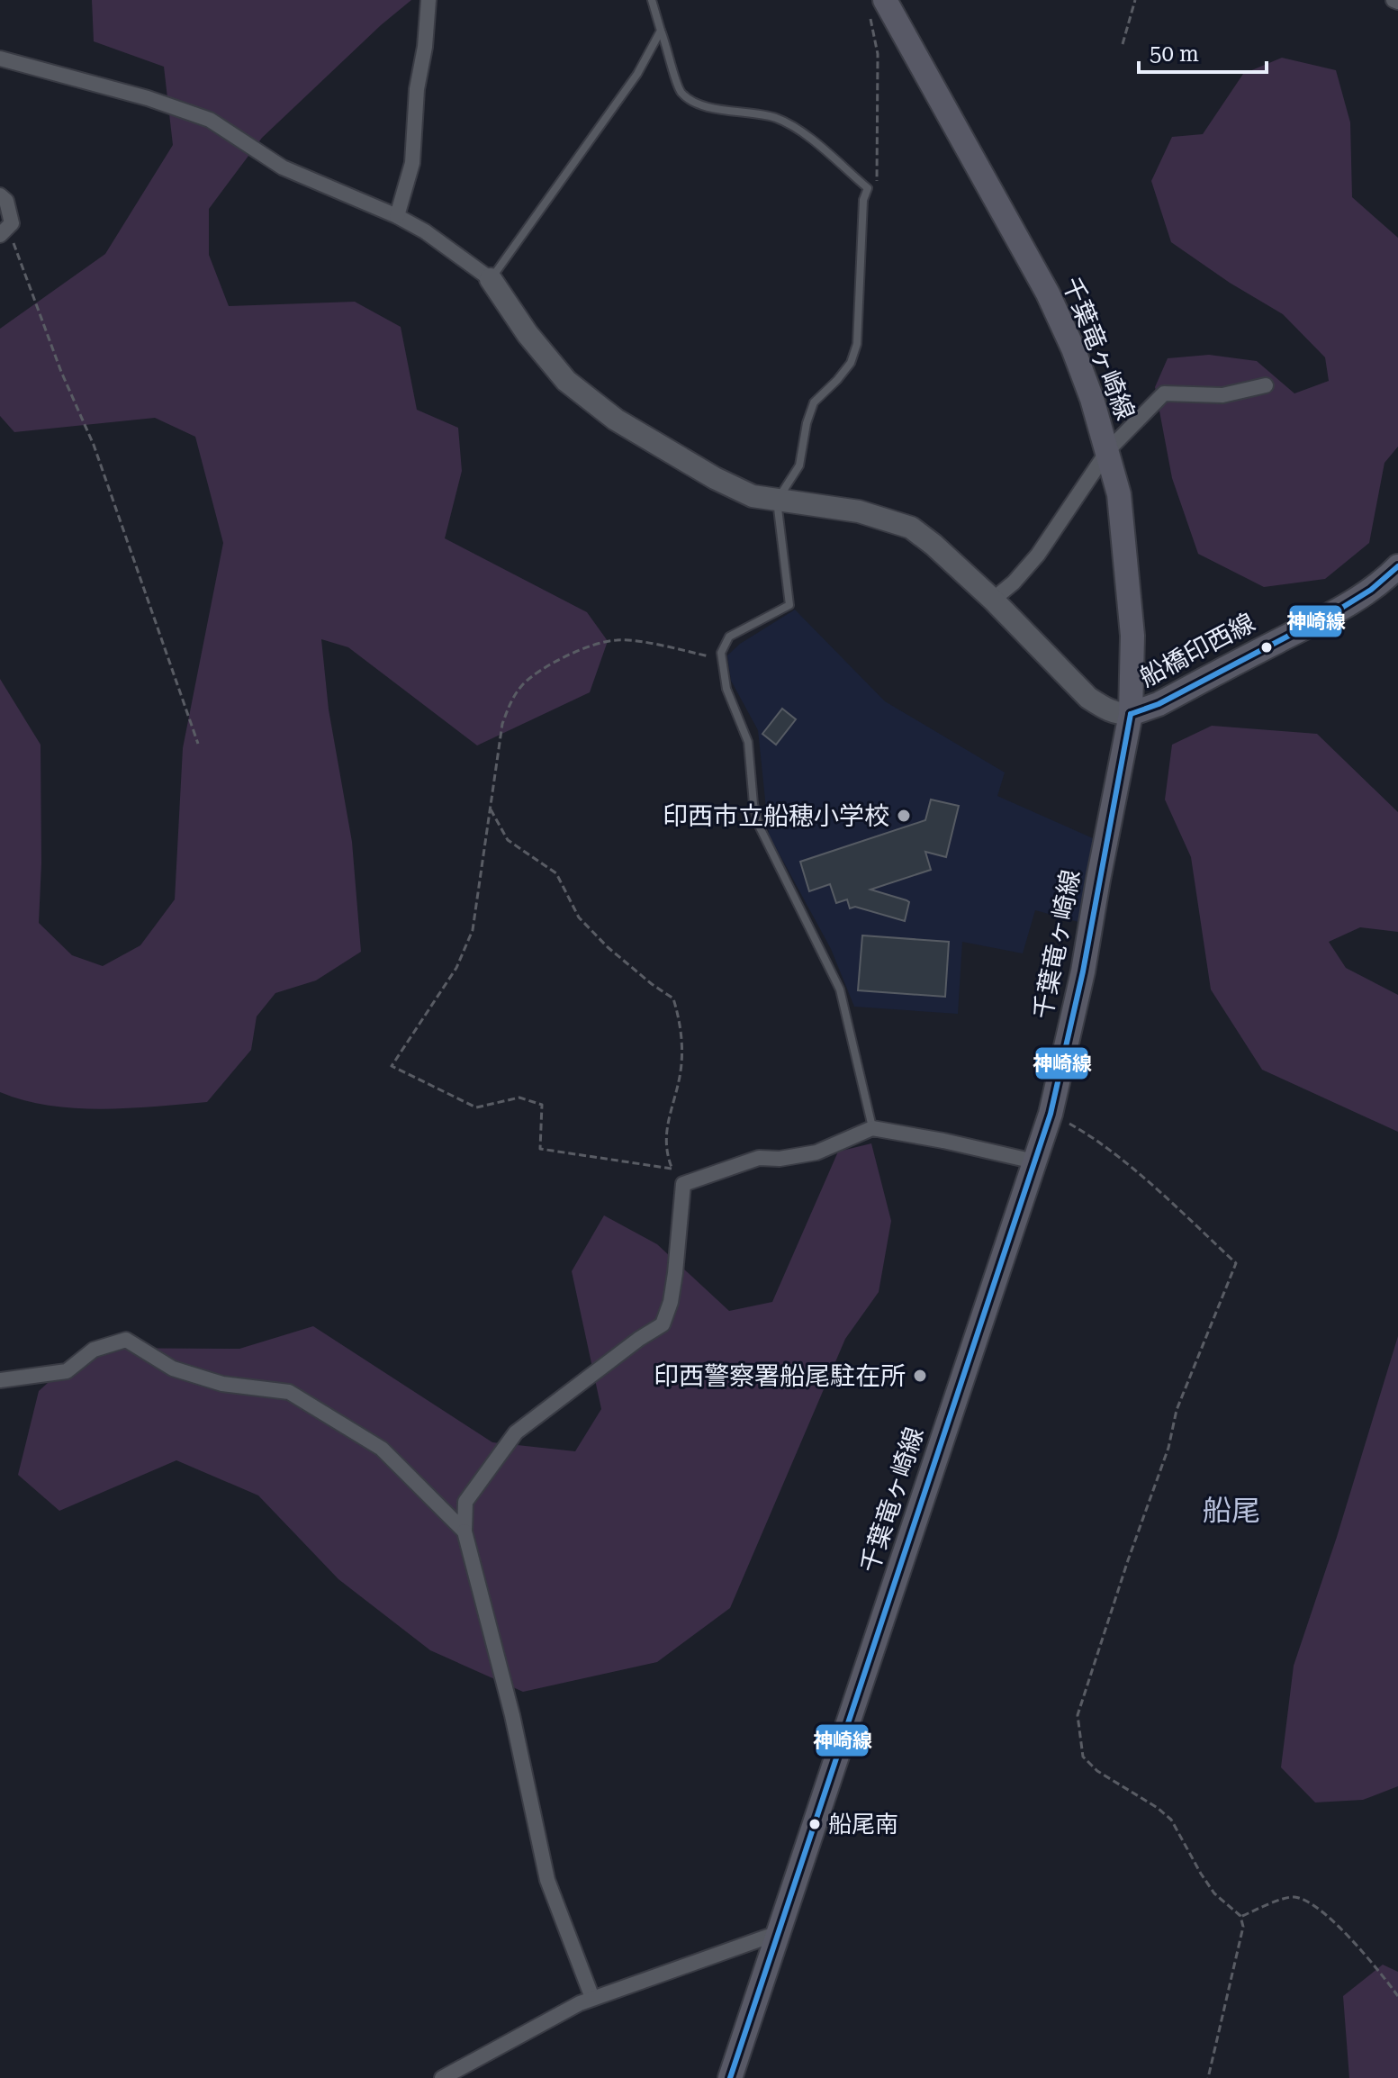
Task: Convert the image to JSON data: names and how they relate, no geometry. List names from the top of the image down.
{
  "streets": {
    "main road": ["千葉竜ヶ崎線", "船橋印西線"]
  },
  "crossings": [
    ["千葉竜ヶ崎線", "船橋印西線"]
  ],
  "districts": ["船尾"],
  "places": ["印西市立船穂小学校", "印西警察署船尾駐在所", "船尾南"],
  "lines": ["transit line 神崎線"],
  "scale_bar": "50 m"
}
